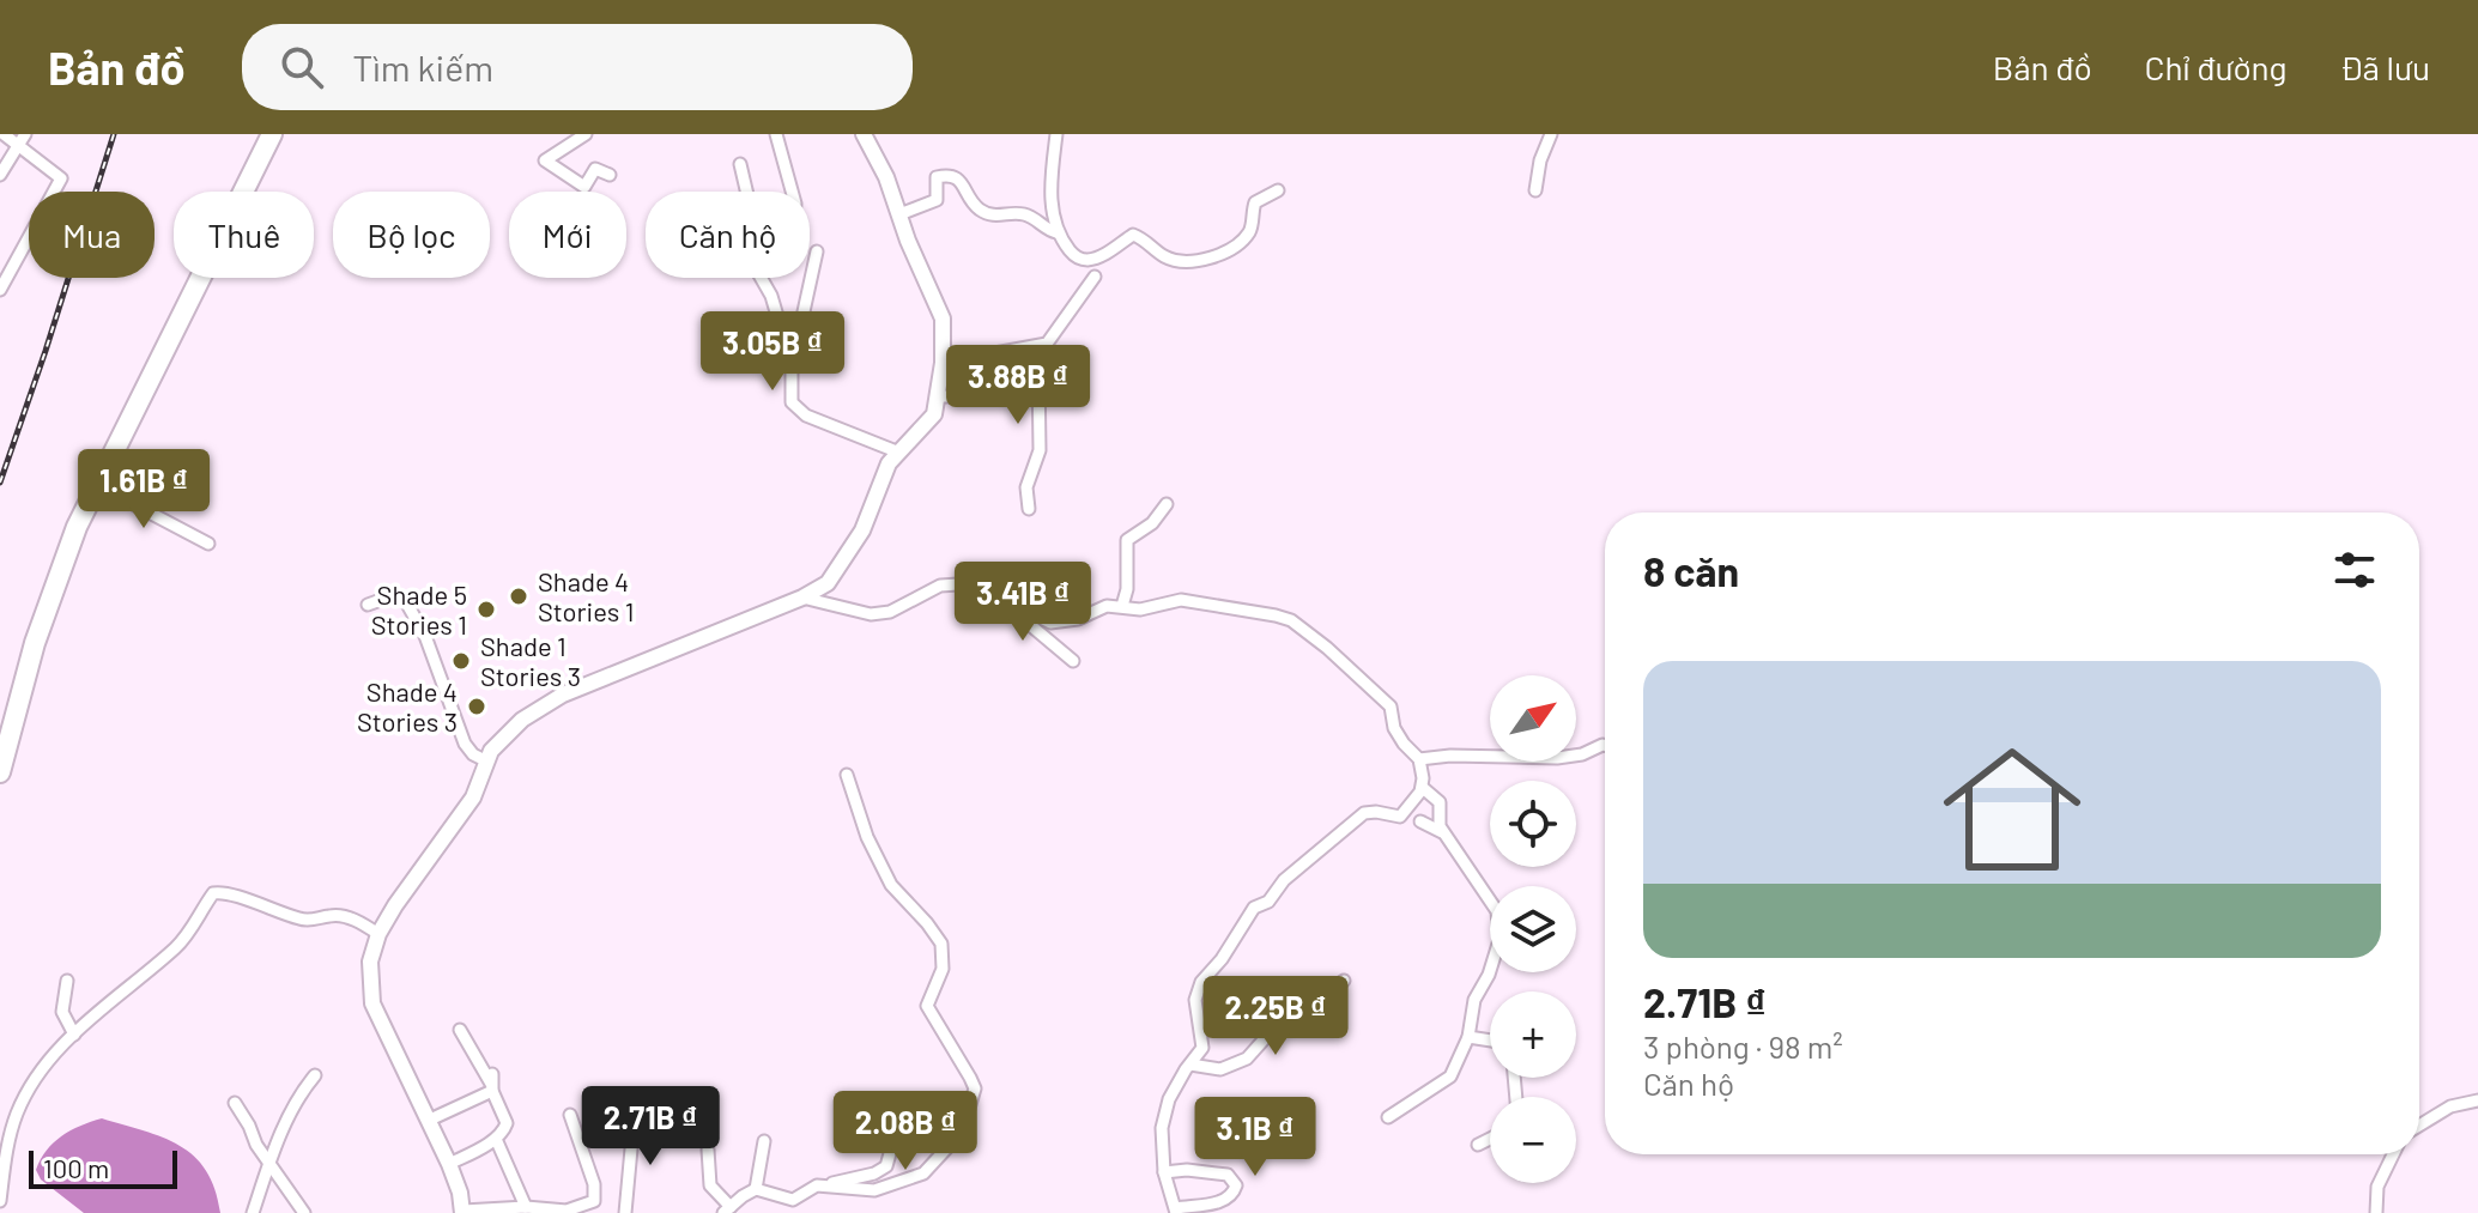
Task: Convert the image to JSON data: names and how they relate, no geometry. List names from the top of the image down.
{
  "places": [
    "Shade 4 Stories 1",
    "Shade 5 Stories 1",
    "Shade 1 Stories 3",
    "Shade 4 Stories 3"
  ],
  "scale_bar": "100 m",
  "north": "top right",
  "page": {
    "header": "Bản đồ",
    "search": "Tìm kiếm",
    "nav": ["Bản đồ", "Chỉ đường", "Đã lưu"],
    "chip": [
      "Mua",
      "Thuê",
      "Bộ lọc",
      "Mới",
      "Căn hộ"
    ],
    "price": [
      "3.05B ₫",
      "3.88B ₫",
      "1.61B ₫",
      "3.41B ₫",
      "2.25B ₫",
      "2.71B ₫",
      "2.08B ₫",
      "3.1B ₫"
    ],
    "heading": "8 căn",
    "list": [
      {
        "name": "2.71B ₫",
        "note": "3 phòng · 98 m² · Căn hộ"
      }
    ],
    "map_buttons": ["+", "−"],
    "scale": "100 m"
  }
}
